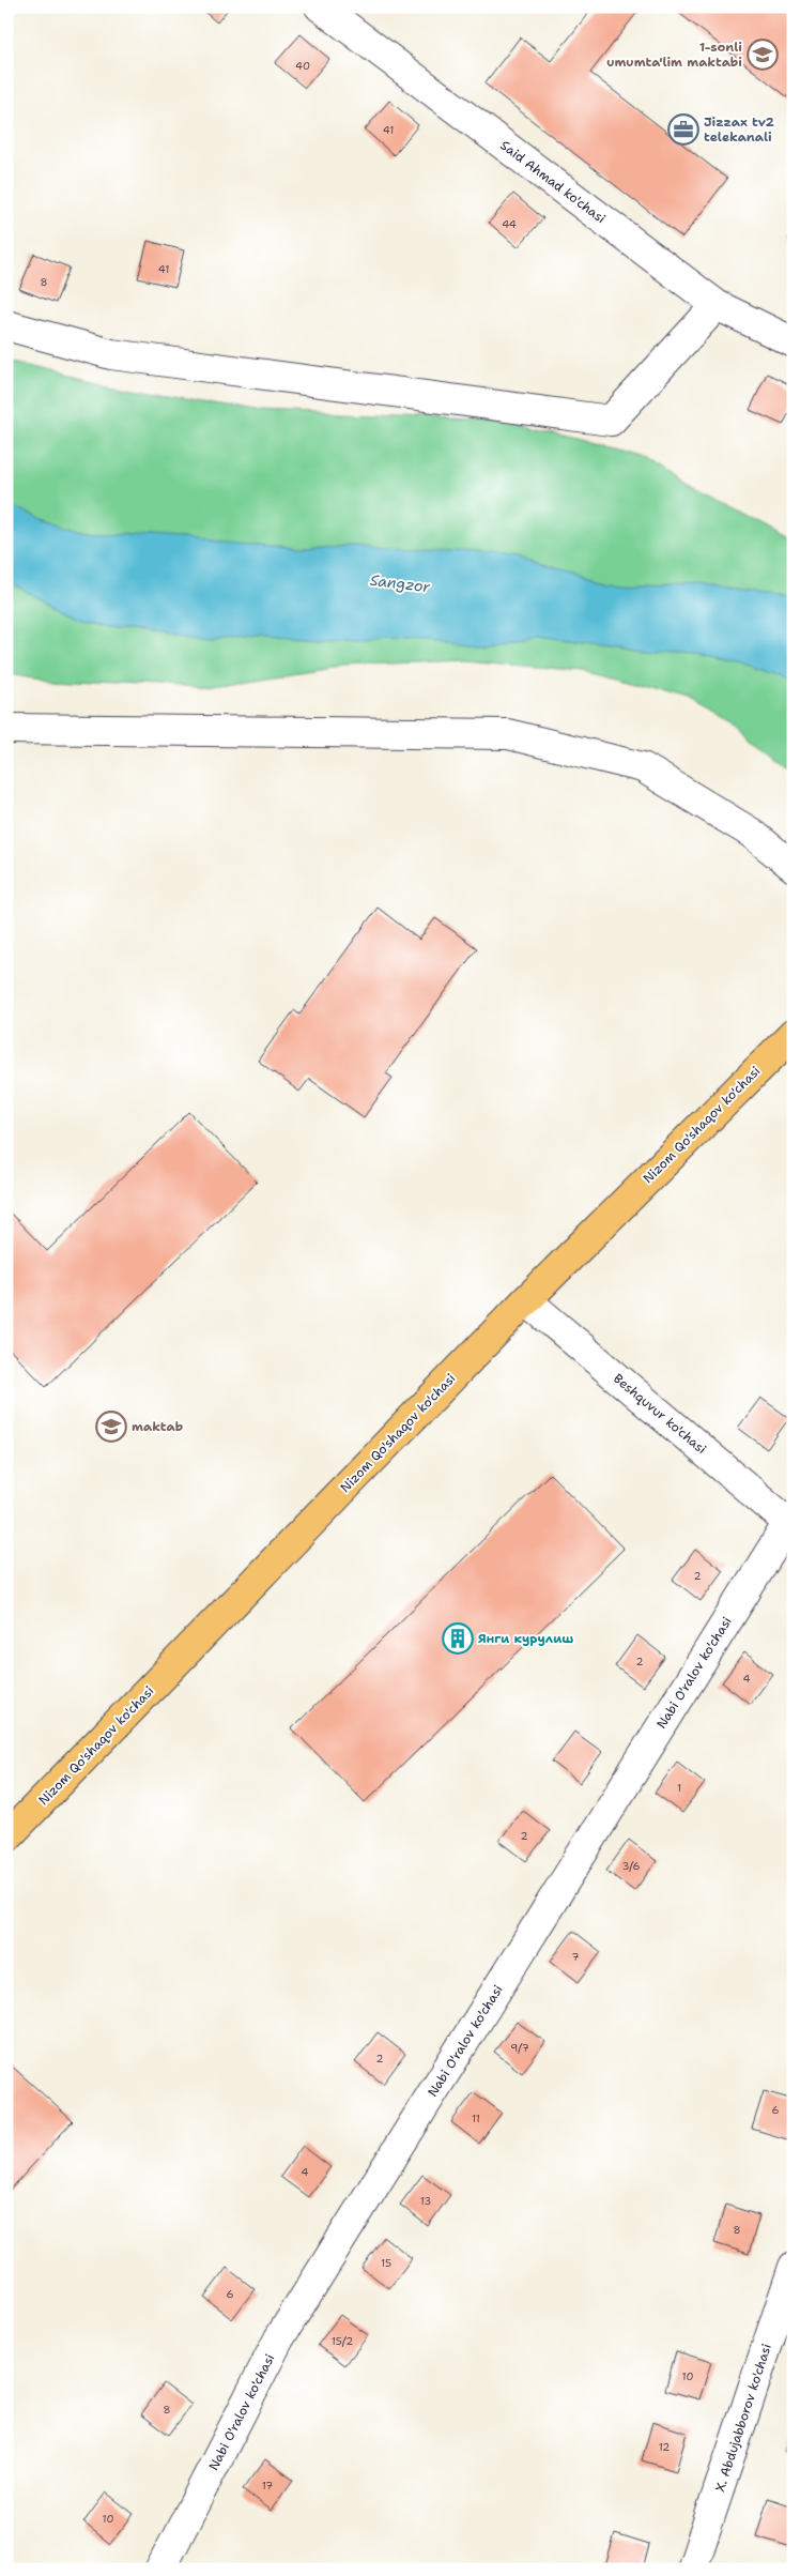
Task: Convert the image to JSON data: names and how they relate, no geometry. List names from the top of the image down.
{
  "streets": {
    "main road": ["Nizom Qo'shaqov ko'chasi"],
    "street": [
      "Said Ahmad ko'chasi",
      "Beshquvur ko'chasi",
      "Nabi O'ralov ko'chasi",
      "X. Abdujabborov ko'chasi"
    ]
  },
  "crossings": [
    ["Nizom Qo'shaqov ko'chasi", "Beshquvur ko'chasi"],
    ["Beshquvur ko'chasi", "Nabi O'ralov ko'chasi"]
  ],
  "water": ["Sangzor"],
  "places": {
    "school or university": ["1-sonli umumta'lim maktabi", "maktab"],
    "office": ["Jizzax tv2 telekanali"],
    "building": ["Янги курулиш"]
  },
  "house_numbers": [
    "40",
    "41",
    "44",
    "41",
    "8",
    "2",
    "2",
    "4",
    "1",
    "2",
    "3/6",
    "7",
    "9/7",
    "2",
    "6",
    "11",
    "4",
    "13",
    "8",
    "15",
    "6",
    "15/2",
    "10",
    "8",
    "12",
    "17",
    "10"
  ]
}
